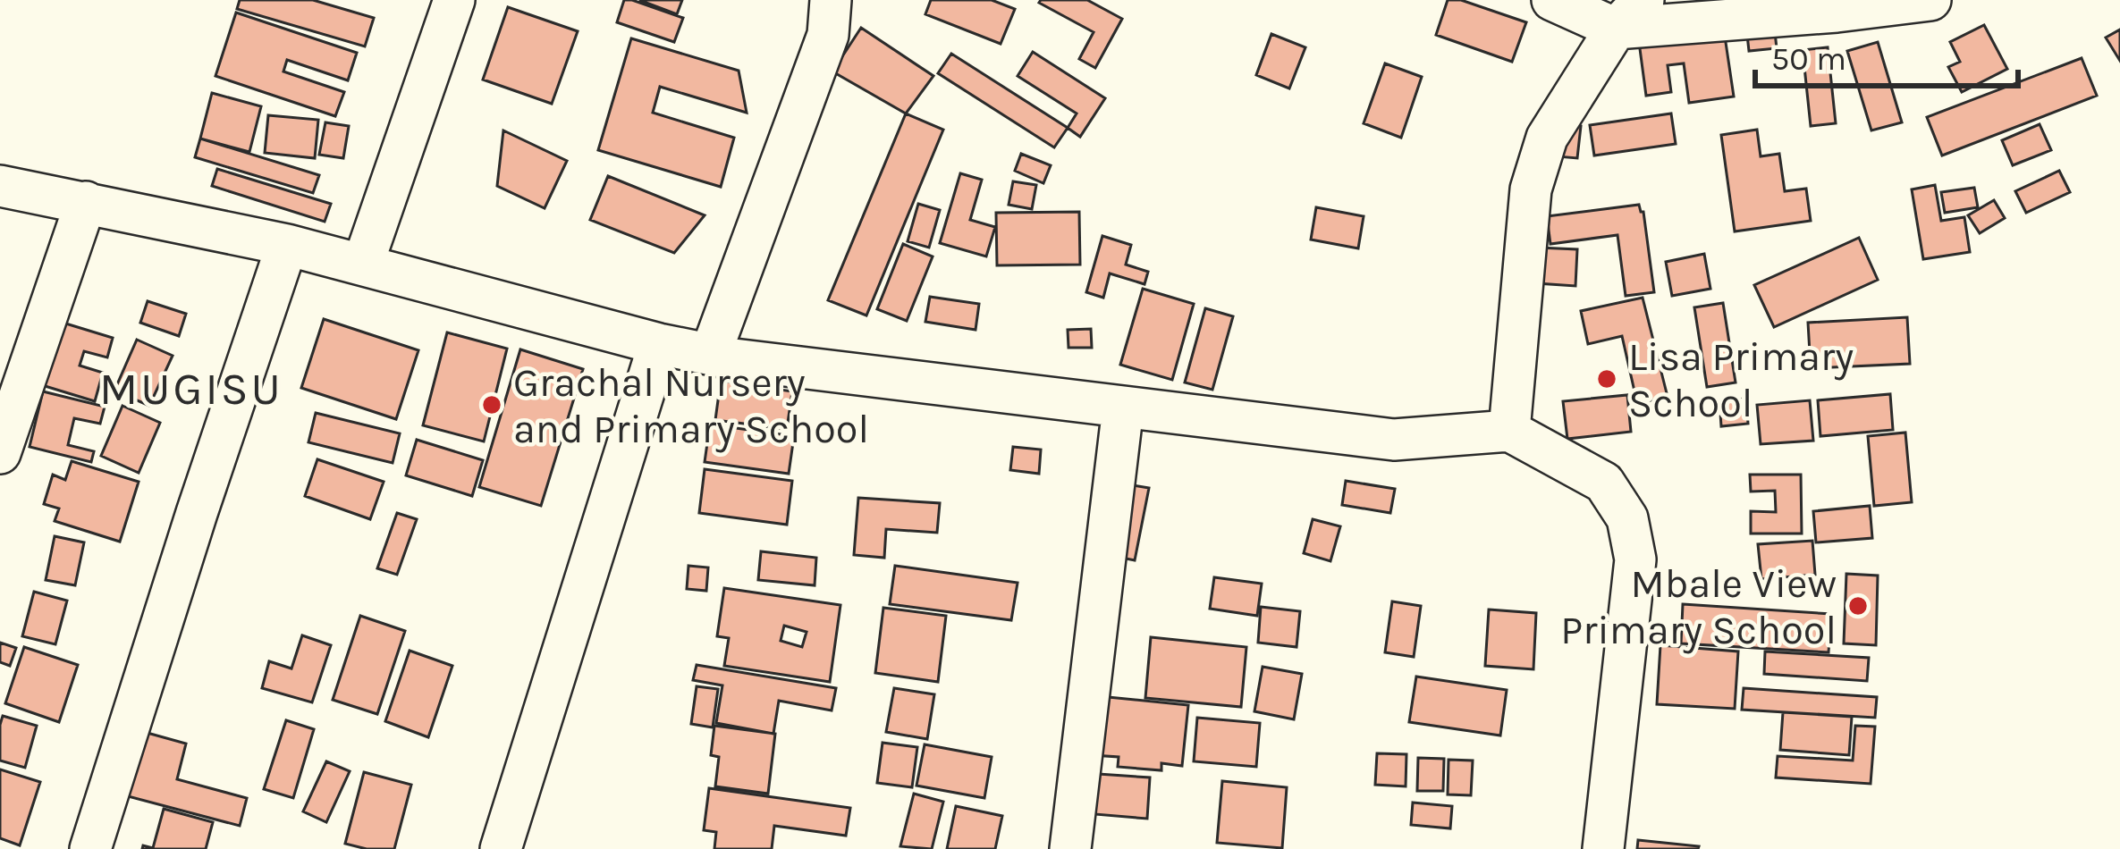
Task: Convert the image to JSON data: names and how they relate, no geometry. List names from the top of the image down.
{
  "districts": ["MUGISU"],
  "places": ["Lisa Primary School", "Grachal Nursery and Primary School", "Mbale View Primary School"],
  "scale_bar": "50 m"
}
